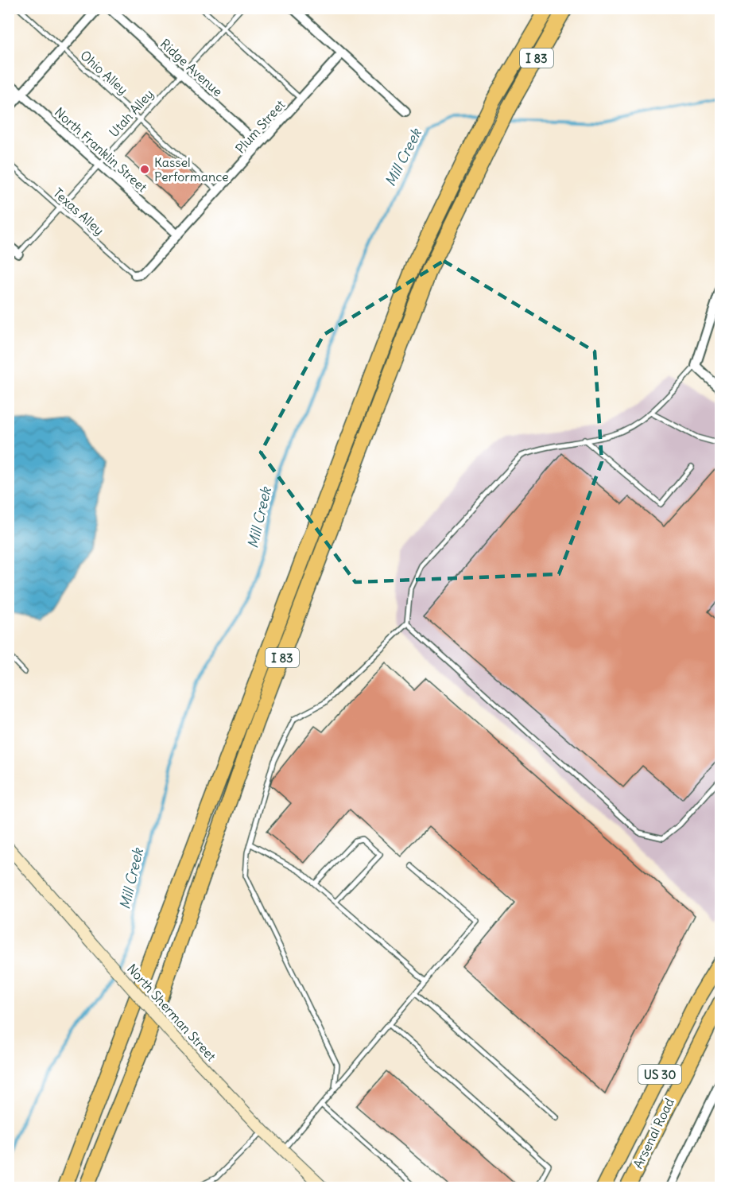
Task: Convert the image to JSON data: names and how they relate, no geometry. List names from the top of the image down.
{
  "streets": {
    "highway": ["I 83", "US 30", "Arsenal Road"],
    "main road": ["North Sherman Street"],
    "street": ["Ridge Avenue", "Plum Street", "North Franklin Street"],
    "lane": ["Ohio Alley", "Utah Alley", "Texas Alley"]
  },
  "crossings": [
    ["Ridge Avenue", "Utah Alley"],
    ["Ridge Avenue", "Plum Street"],
    ["Ohio Alley", "Utah Alley"],
    ["Ohio Alley", "Plum Street"],
    ["Utah Alley", "North Franklin Street"],
    ["Utah Alley", "Texas Alley"],
    ["Plum Street", "North Franklin Street"],
    ["Plum Street", "Texas Alley"]
  ],
  "water": ["Mill Creek"],
  "places": ["Kassel Performance"]
}
